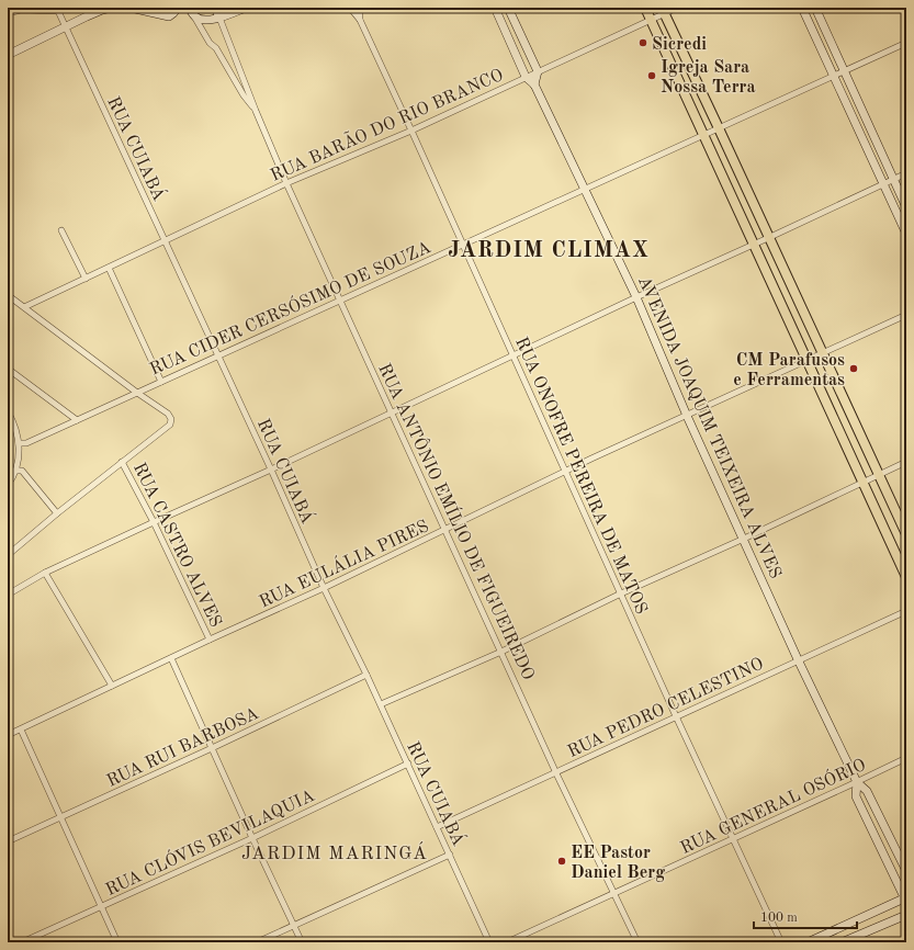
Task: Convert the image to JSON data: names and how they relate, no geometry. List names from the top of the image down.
{
  "streets": {
    "main road": ["AVENIDA JOAQUIM TEIXEIRA ALVES", "RUA ANTÔNIO EMÍLIO DE FIGUEIREDO"],
    "street": [
      "RUA BARÃO DO RIO BRANCO",
      "RUA CUIABÁ",
      "RUA CIDER CERSÓSIMO DE SOUZA",
      "RUA ONOFRE PEREIRA DE MATOS",
      "RUA CASTRO ALVES",
      "RUA EULÁLIA PIRES",
      "RUA PEDRO CELESTINO",
      "RUA RUI BARBOSA",
      "RUA GENERAL OSÓRIO",
      "RUA CLÓVIS BEVILAQUIA"
    ]
  },
  "crossings": [
    ["RUA BARÃO DO RIO BRANCO", "RUA CUIABÁ"],
    ["RUA BARÃO DO RIO BRANCO", "AVENIDA JOAQUIM TEIXEIRA ALVES"],
    ["RUA BARÃO DO RIO BRANCO", "RUA ONOFRE PEREIRA DE MATOS"],
    ["RUA BARÃO DO RIO BRANCO", "RUA ANTÔNIO EMÍLIO DE FIGUEIREDO"],
    ["RUA CUIABÁ", "RUA CIDER CERSÓSIMO DE SOUZA"],
    ["RUA CUIABÁ", "RUA EULÁLIA PIRES"],
    ["RUA CUIABÁ", "RUA PEDRO CELESTINO"],
    ["RUA CUIABÁ", "RUA RUI BARBOSA"],
    ["RUA CUIABÁ", "RUA CLÓVIS BEVILAQUIA"],
    ["RUA CIDER CERSÓSIMO DE SOUZA", "AVENIDA JOAQUIM TEIXEIRA ALVES"],
    ["RUA CIDER CERSÓSIMO DE SOUZA", "RUA ONOFRE PEREIRA DE MATOS"],
    ["RUA CIDER CERSÓSIMO DE SOUZA", "RUA ANTÔNIO EMÍLIO DE FIGUEIREDO"],
    ["AVENIDA JOAQUIM TEIXEIRA ALVES", "RUA EULÁLIA PIRES"],
    ["AVENIDA JOAQUIM TEIXEIRA ALVES", "RUA PEDRO CELESTINO"],
    ["AVENIDA JOAQUIM TEIXEIRA ALVES", "RUA GENERAL OSÓRIO"],
    ["RUA ONOFRE PEREIRA DE MATOS", "RUA EULÁLIA PIRES"],
    ["RUA ONOFRE PEREIRA DE MATOS", "RUA PEDRO CELESTINO"],
    ["RUA ONOFRE PEREIRA DE MATOS", "RUA GENERAL OSÓRIO"],
    ["RUA ANTÔNIO EMÍLIO DE FIGUEIREDO", "RUA EULÁLIA PIRES"],
    ["RUA ANTÔNIO EMÍLIO DE FIGUEIREDO", "RUA PEDRO CELESTINO"],
    ["RUA ANTÔNIO EMÍLIO DE FIGUEIREDO", "RUA GENERAL OSÓRIO"],
    ["RUA CASTRO ALVES", "RUA EULÁLIA PIRES"]
  ],
  "districts": ["JARDIM CLIMAX", "JARDIM MARINGÁ"],
  "places": [
    "Sicredi",
    "Igreja Sara Nossa Terra",
    "CM Parafusos e Ferramentas",
    "EE Pastor Daniel Berg"
  ],
  "scale_bar": "100 m"
}
